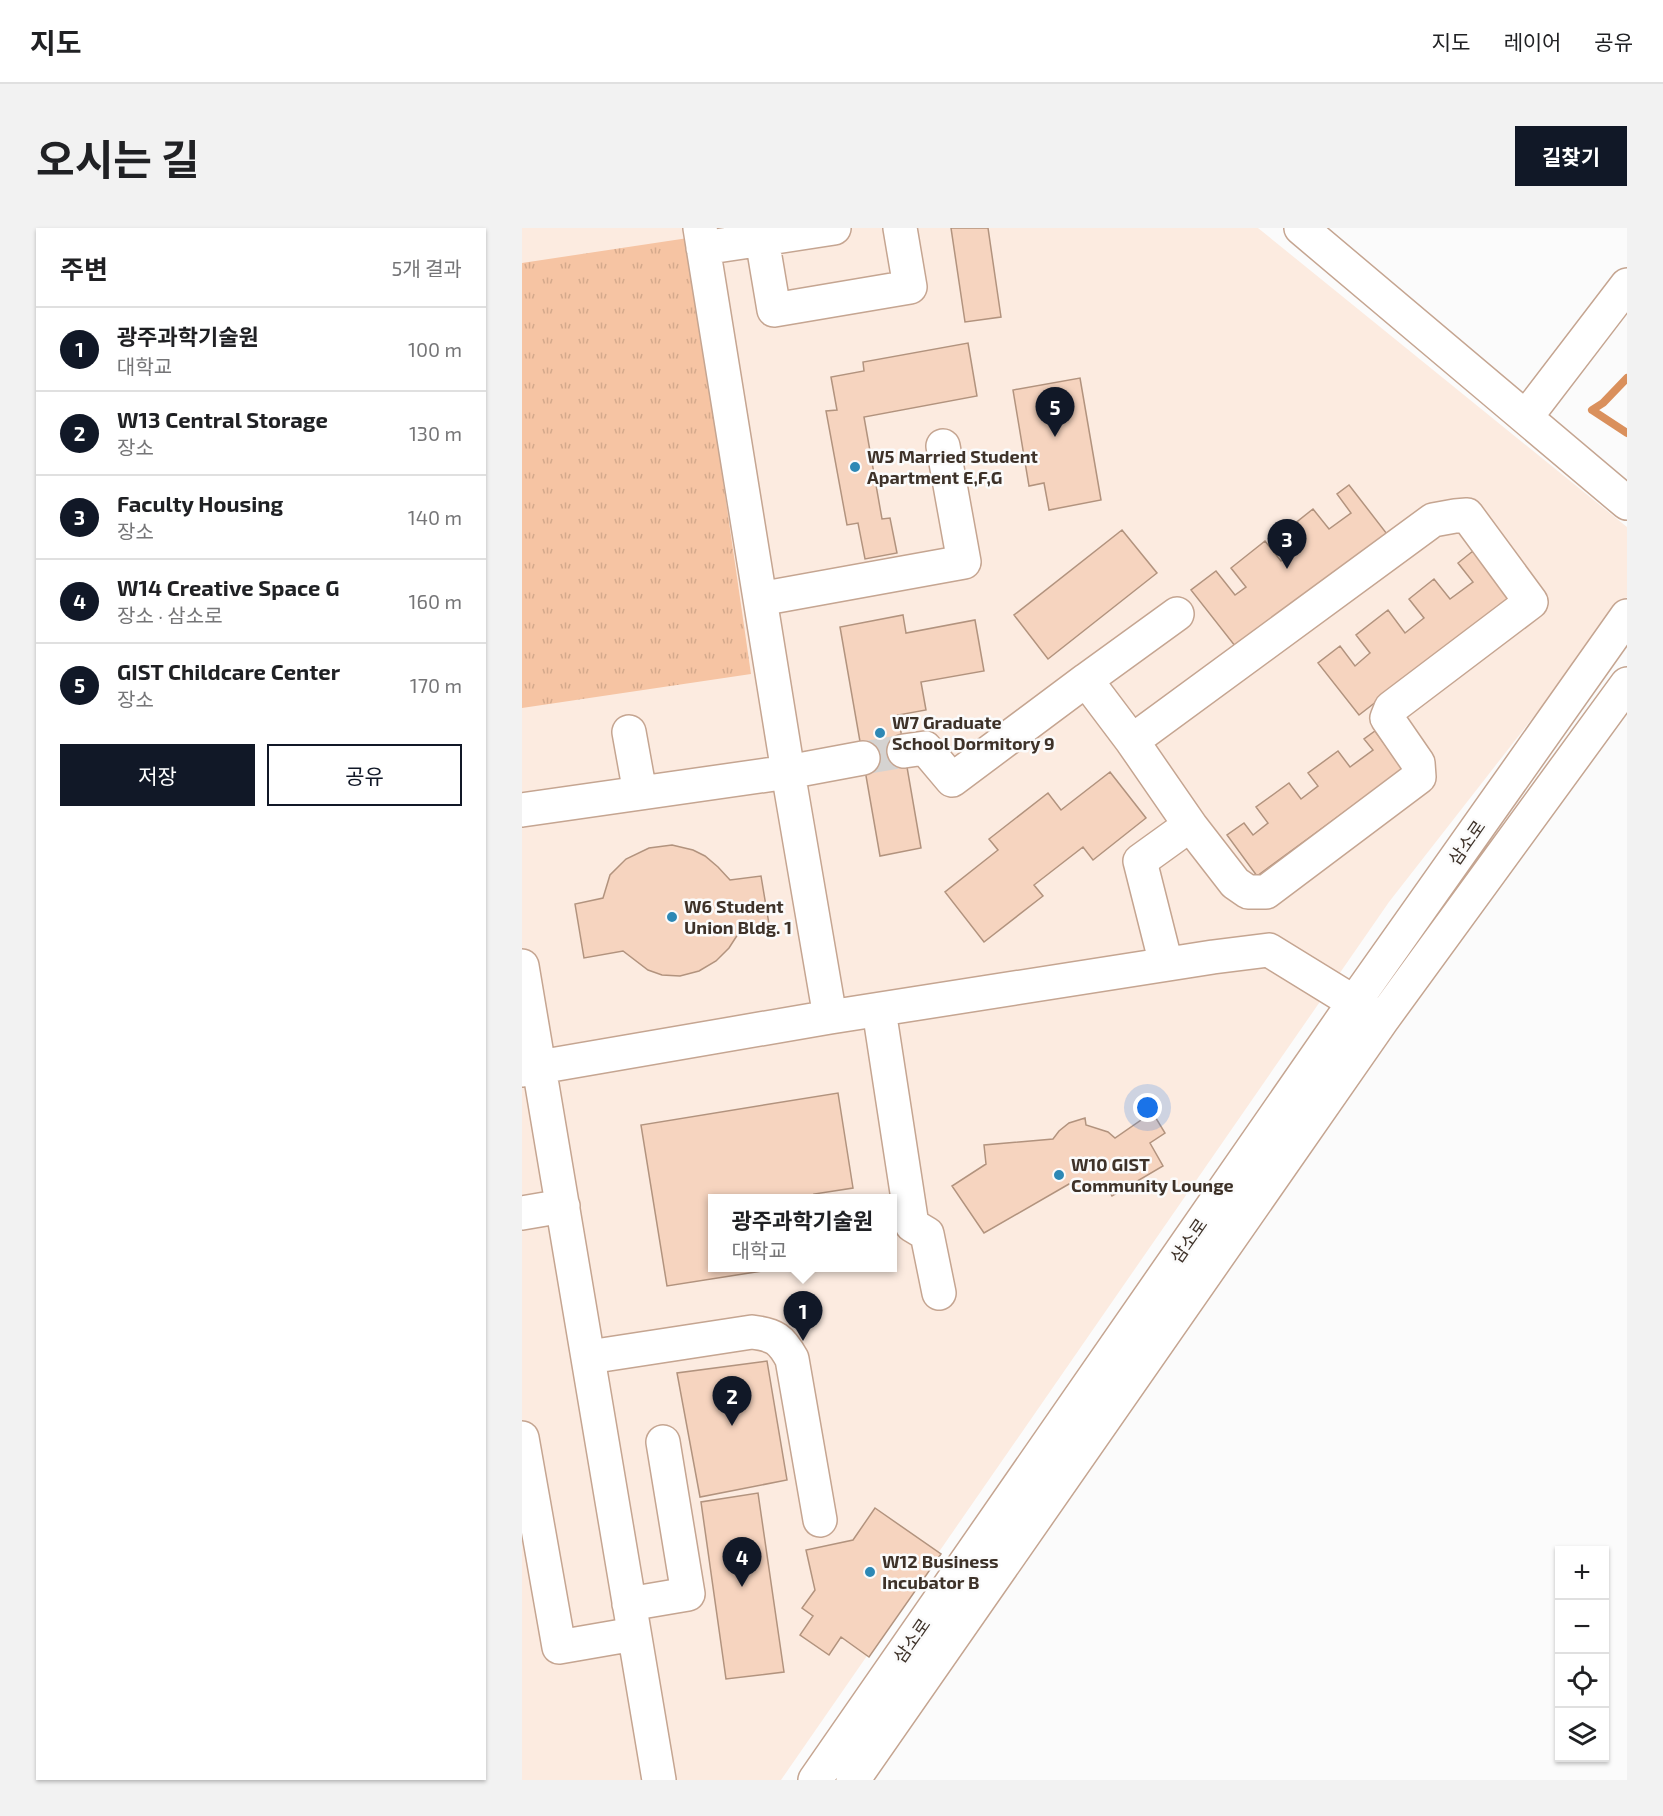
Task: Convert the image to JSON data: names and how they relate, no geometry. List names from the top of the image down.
{
  "streets": {
    "street": ["삼소로"]
  },
  "places": [
    "W5 Married Student Apartment E,F,G",
    "W7 Graduate School Dormitory 9",
    "W6 Student Union Bldg. 1",
    "W10 GIST Community Lounge",
    "W12 Business Incubator B"
  ],
  "page": {
    "header": "지도",
    "nav": ["지도", "레이어", "공유"],
    "title": "오시는 길",
    "buttons": [
      "길찾기",
      ["저장", "공유"]
    ],
    "heading": ["주변", "5개 결과"],
    "list": [
      {
        "mark": "1",
        "name": "광주과학기술원",
        "note": "대학교",
        "value": "100 m"
      },
      {
        "mark": "2",
        "name": "W13 Central Storage",
        "note": "장소",
        "value": "130 m"
      },
      {
        "mark": "3",
        "name": "Faculty Housing",
        "note": "장소",
        "value": "140 m"
      },
      {
        "mark": "4",
        "name": "W14 Creative Space G",
        "note": "장소 · 삼소로",
        "value": "160 m"
      },
      {
        "mark": "5",
        "name": "GIST Childcare Center",
        "note": "장소",
        "value": "170 m"
      }
    ],
    "pins": [
      "5",
      "3",
      "1",
      "2",
      "4"
    ],
    "popup": ["광주과학기술원", "대학교"],
    "map_buttons": ["+", "−"]
  }
}
